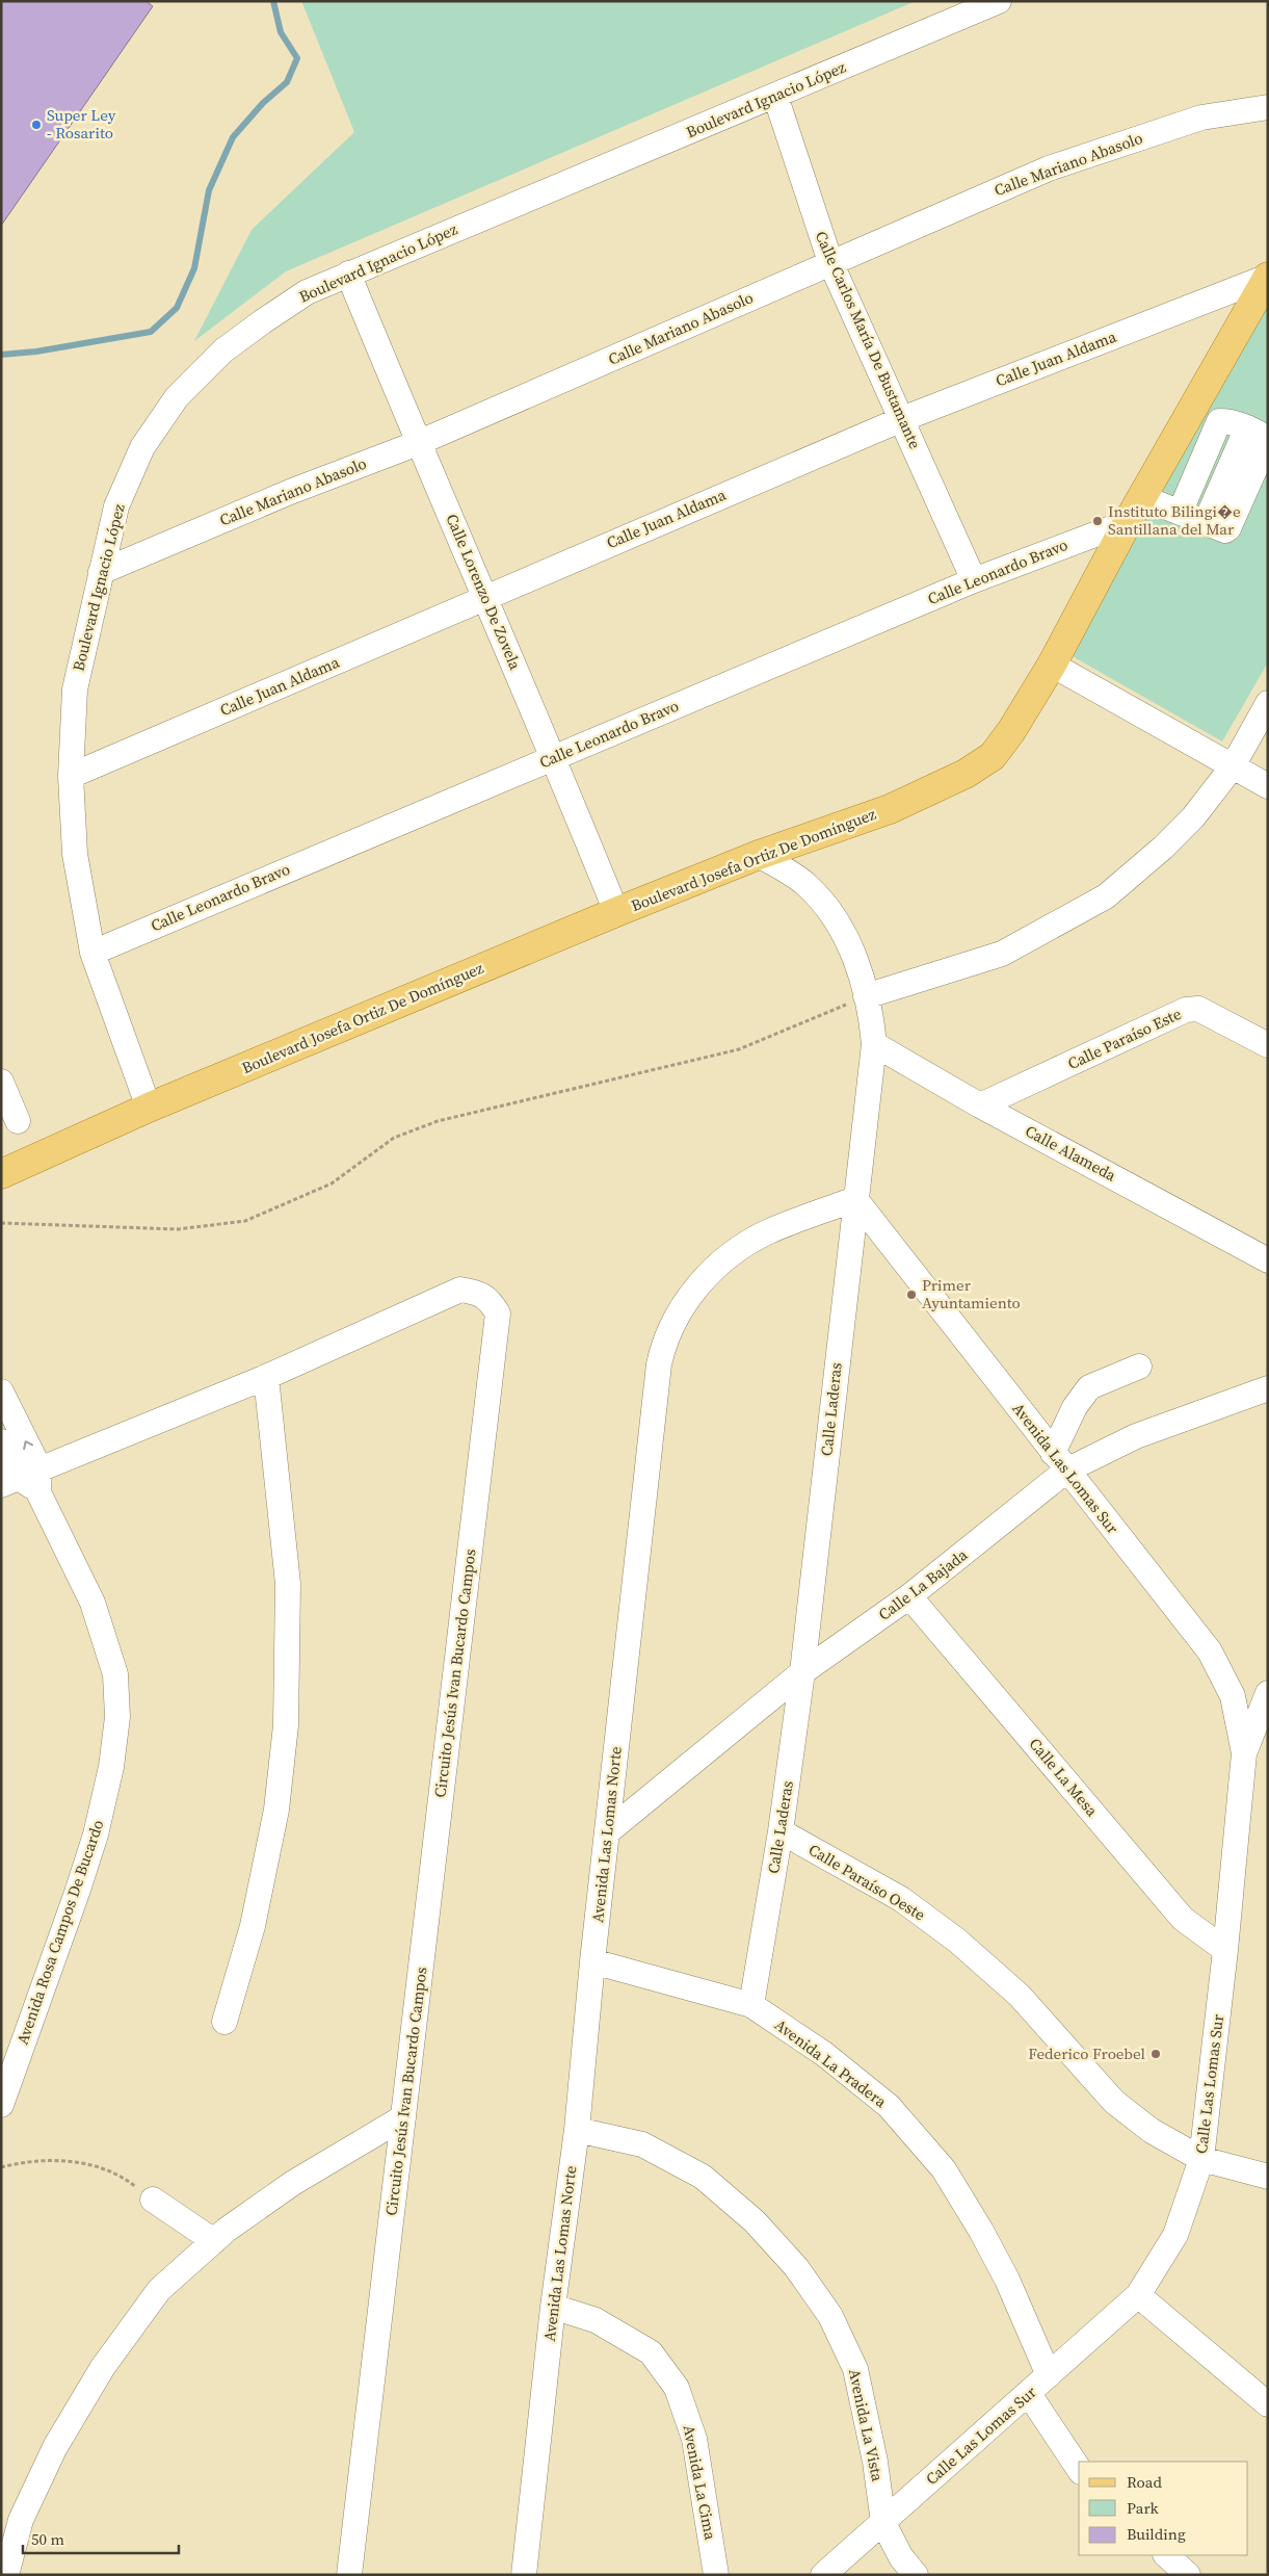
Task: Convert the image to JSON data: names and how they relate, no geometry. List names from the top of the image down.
{
  "streets": {
    "main road": ["Boulevard Josefa Ortiz De Domínguez"],
    "street": [
      "Boulevard Ignacio López",
      "Calle Mariano Abasolo",
      "Calle Carlos María De Bustamante",
      "Calle Juan Aldama",
      "Calle Leonardo Bravo",
      "Calle Lorenzo De Zovela",
      "Calle Paraíso Este",
      "Calle Alameda",
      "Calle Laderas",
      "Avenida Las Lomas Sur",
      "Calle La Bajada",
      "Circuito Jesús Ivan Bucardo Campos",
      "Calle La Mesa",
      "Avenida Las Lomas Norte",
      "Calle Paraíso Oeste",
      "Avenida Rosa Campos De Bucardo",
      "Avenida La Pradera",
      "Calle Las Lomas Sur",
      "Avenida La Vista",
      "Avenida La Cima"
    ]
  },
  "crossings": [
    ["Boulevard Ignacio López", "Calle Mariano Abasolo"],
    ["Boulevard Ignacio López", "Calle Carlos María De Bustamante"],
    ["Boulevard Ignacio López", "Calle Juan Aldama"],
    ["Boulevard Ignacio López", "Calle Leonardo Bravo"],
    ["Boulevard Ignacio López", "Calle Lorenzo De Zovela"],
    ["Boulevard Ignacio López", "Boulevard Josefa Ortiz De Domínguez"],
    ["Calle Mariano Abasolo", "Calle Carlos María De Bustamante"],
    ["Calle Mariano Abasolo", "Calle Lorenzo De Zovela"],
    ["Calle Carlos María De Bustamante", "Calle Juan Aldama"],
    ["Calle Carlos María De Bustamante", "Calle Leonardo Bravo"],
    ["Calle Juan Aldama", "Calle Lorenzo De Zovela"],
    ["Calle Juan Aldama", "Boulevard Josefa Ortiz De Domínguez"],
    ["Calle Leonardo Bravo", "Calle Lorenzo De Zovela"],
    ["Calle Leonardo Bravo", "Boulevard Josefa Ortiz De Domínguez"],
    ["Calle Lorenzo De Zovela", "Boulevard Josefa Ortiz De Domínguez"],
    ["Boulevard Josefa Ortiz De Domínguez", "Calle Laderas"],
    ["Calle Paraíso Este", "Calle Alameda"],
    ["Calle Alameda", "Calle Laderas"],
    ["Calle Laderas", "Avenida Las Lomas Sur"],
    ["Calle Laderas", "Calle La Bajada"],
    ["Calle Laderas", "Avenida Las Lomas Norte"],
    ["Calle Laderas", "Calle Paraíso Oeste"],
    ["Calle Laderas", "Avenida La Pradera"],
    ["Avenida Las Lomas Sur", "Calle La Bajada"],
    ["Avenida Las Lomas Sur", "Avenida Las Lomas Norte"],
    ["Avenida Las Lomas Sur", "Calle Las Lomas Sur"],
    ["Calle La Bajada", "Calle La Mesa"],
    ["Calle La Bajada", "Avenida Las Lomas Norte"],
    ["Circuito Jesús Ivan Bucardo Campos", "Avenida Rosa Campos De Bucardo"],
    ["Calle La Mesa", "Calle Las Lomas Sur"],
    ["Avenida Las Lomas Norte", "Avenida La Pradera"],
    ["Avenida Las Lomas Norte", "Avenida La Vista"],
    ["Avenida Las Lomas Norte", "Avenida La Cima"],
    ["Calle Paraíso Oeste", "Calle Las Lomas Sur"],
    ["Avenida La Pradera", "Calle Las Lomas Sur"],
    ["Calle Las Lomas Sur", "Avenida La Vista"]
  ],
  "places": [
    "Super Ley - Rosarito",
    "Instituto Bilingi�e Santillana del Mar",
    "Primer Ayuntamiento",
    "Federico Froebel"
  ],
  "legend": ["Road", "Park", "Building"],
  "scale_bar": "50 m"
}
